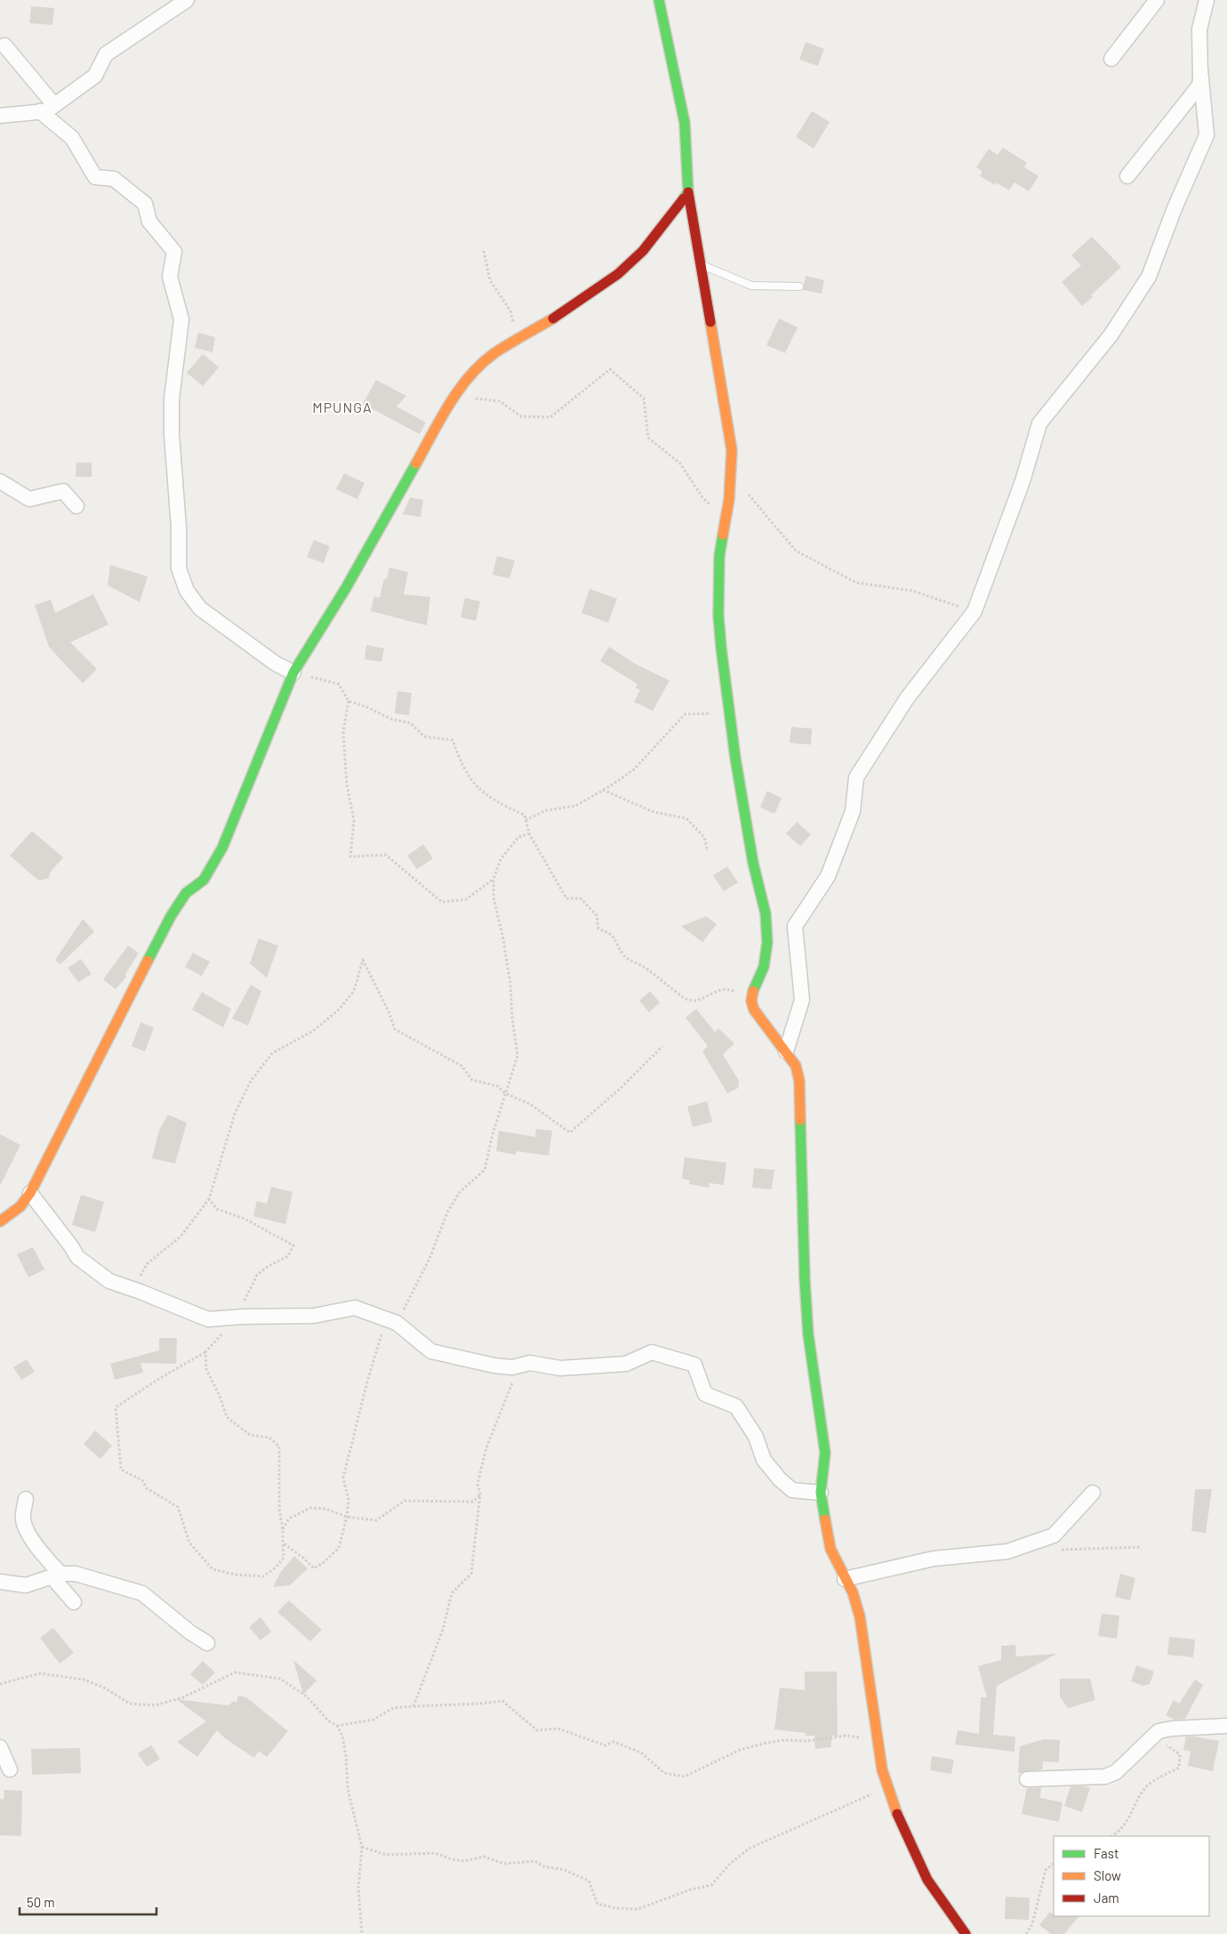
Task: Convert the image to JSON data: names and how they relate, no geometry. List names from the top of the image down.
{
  "districts": ["MPUNGA"],
  "legend": ["Fast", "Slow", "Jam"],
  "scale_bar": "50 m"
}
